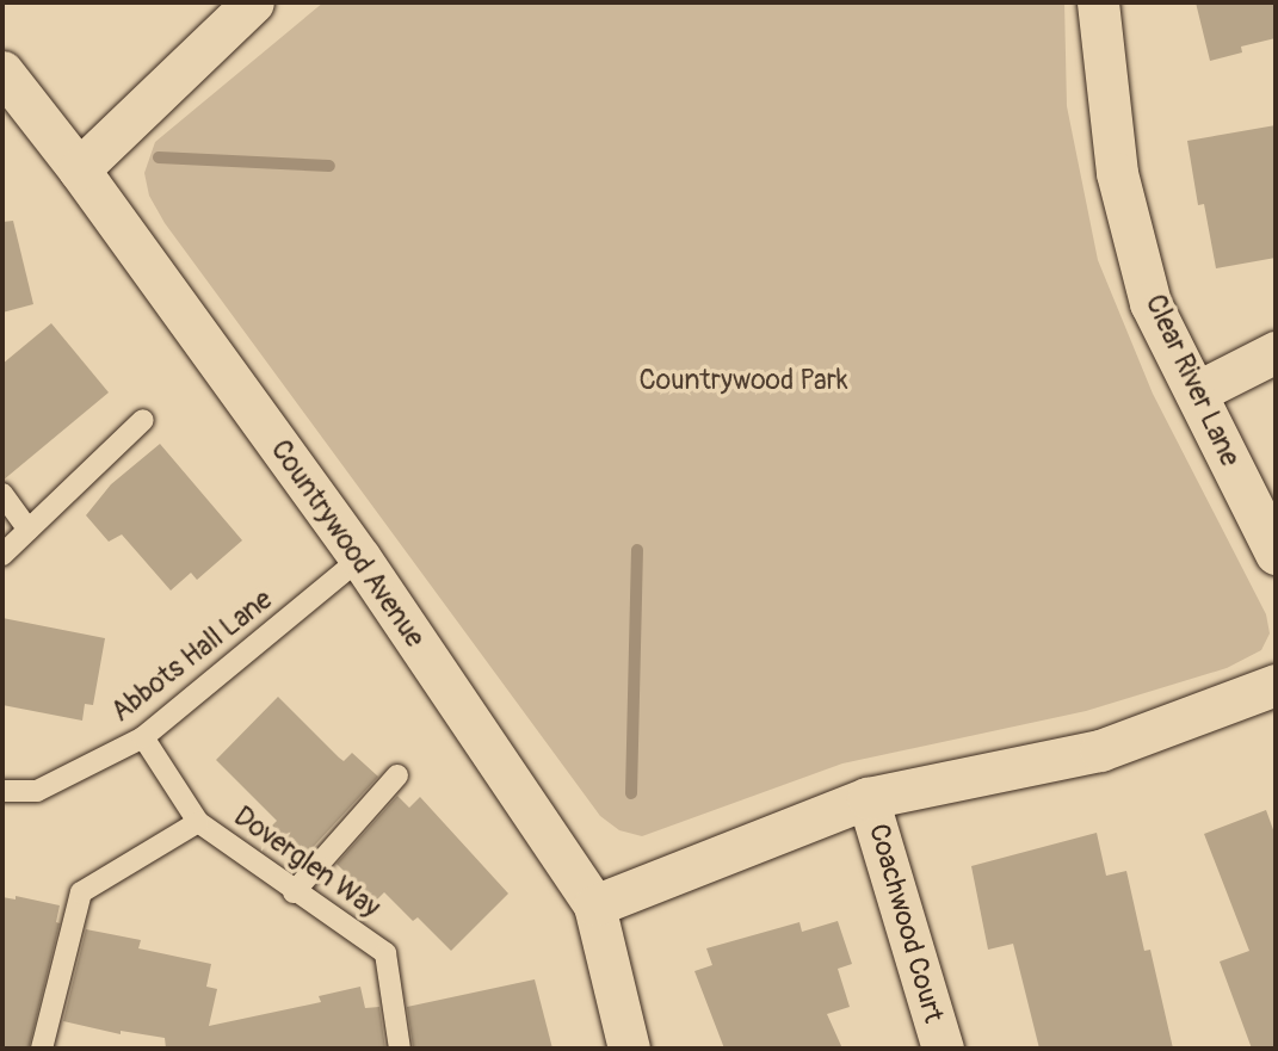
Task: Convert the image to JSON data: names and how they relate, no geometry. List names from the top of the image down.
{
  "streets": {
    "street": ["Clear River Lane", "Countrywood Avenue", "Coachwood Court"],
    "lane": ["Abbots Hall Lane", "Doverglen Way"]
  },
  "crossings": [
    ["Countrywood Avenue", "Abbots Hall Lane"],
    ["Abbots Hall Lane", "Doverglen Way"]
  ],
  "parks": ["Countrywood Park"]
}
